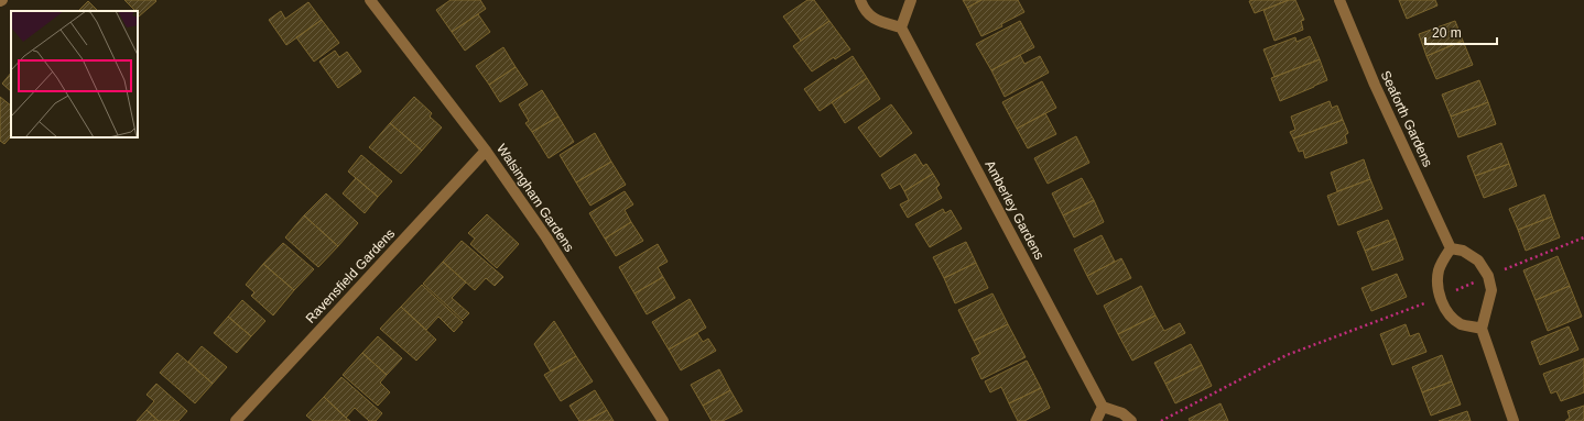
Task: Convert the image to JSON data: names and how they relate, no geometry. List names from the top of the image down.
{
  "streets": {
    "street": [
      "Seaforth Gardens",
      "Walsingham Gardens",
      "Amberley Gardens",
      "Ravensfield Gardens"
    ]
  },
  "crossings": [
    ["Walsingham Gardens", "Ravensfield Gardens"]
  ],
  "scale_bar": "20 m"
}
